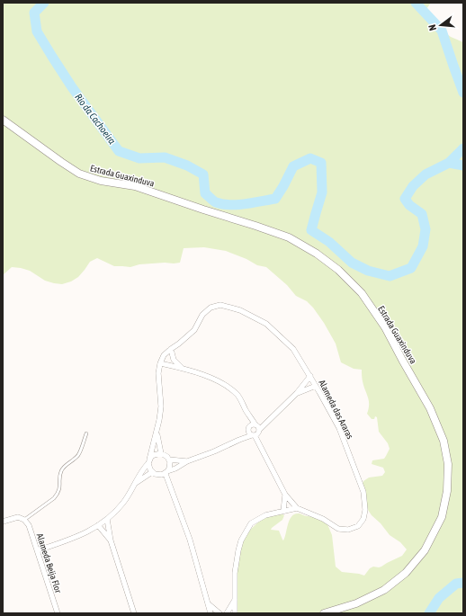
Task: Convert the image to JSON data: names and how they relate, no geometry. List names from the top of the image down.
{
  "streets": {
    "street": ["Estrada Guaxinduva", "Alameda das Araras", "Alameda Beija Flor"]
  },
  "water": ["Rio da Cachoeira"],
  "north": "left"
}
